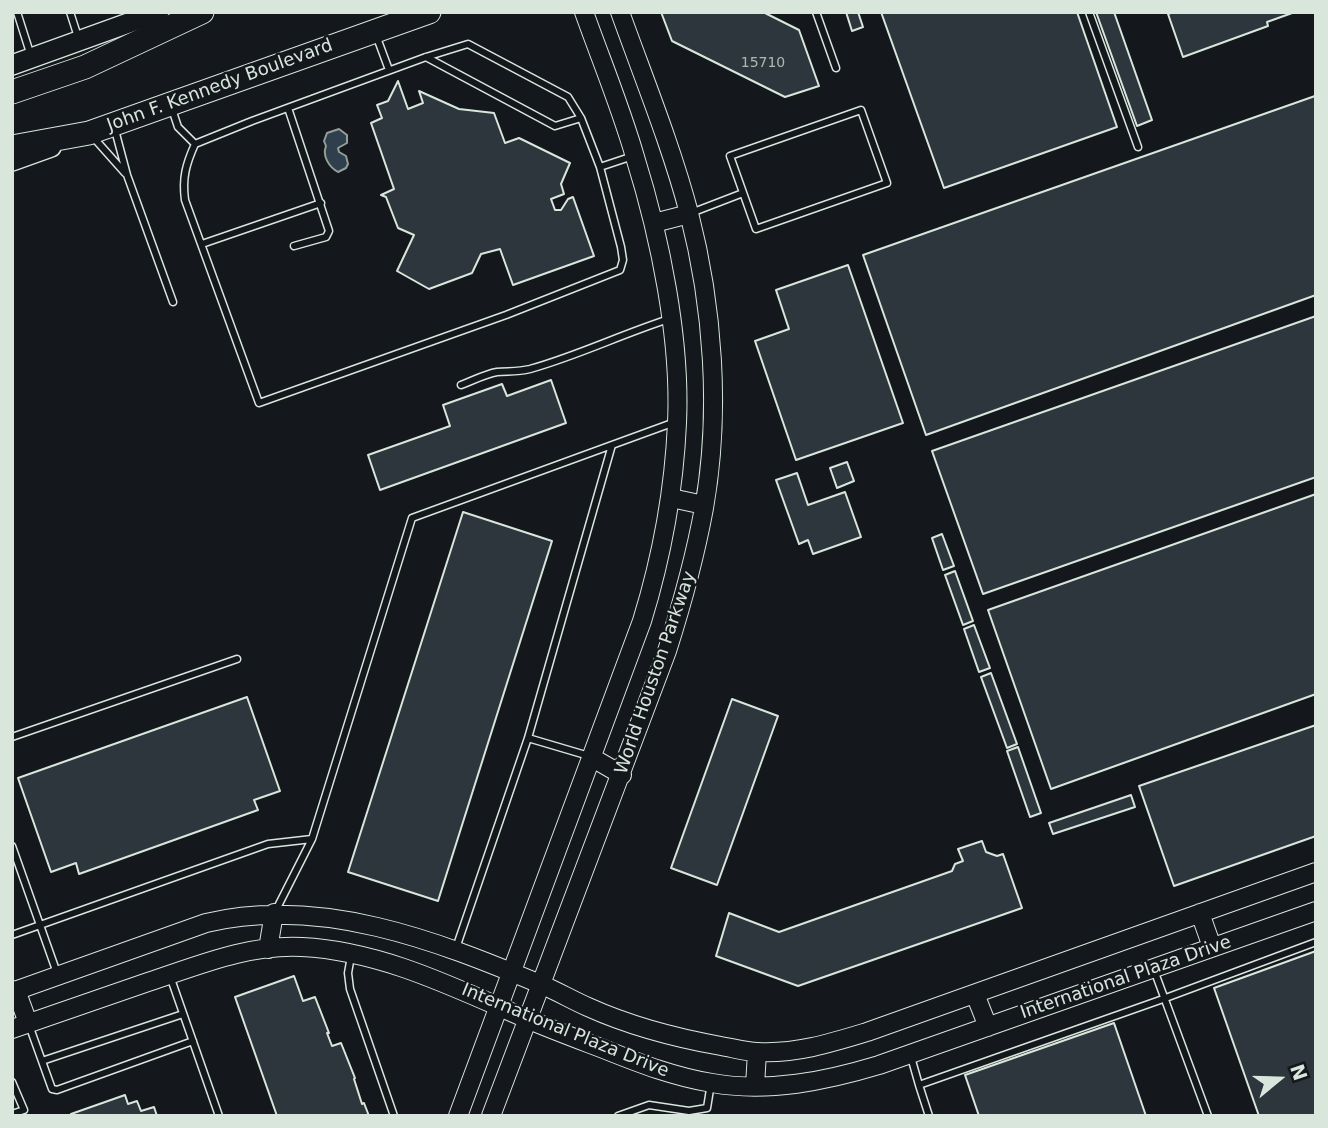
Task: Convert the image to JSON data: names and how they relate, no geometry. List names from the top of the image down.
{
  "streets": {
    "highway": ["John F. Kennedy Boulevard"],
    "street": ["World Houston Parkway", "International Plaza Drive"]
  },
  "crossings": [
    ["World Houston Parkway", "International Plaza Drive"]
  ],
  "house_numbers": ["15710"],
  "north": "right"
}
